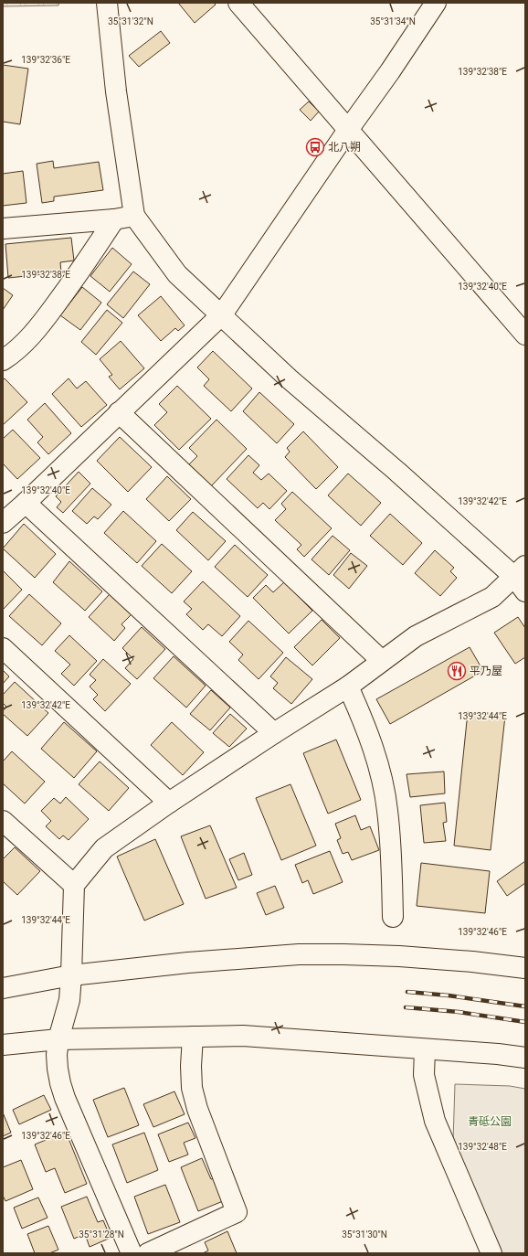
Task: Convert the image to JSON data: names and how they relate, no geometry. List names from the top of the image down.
{
  "parks": ["青砥公園"],
  "places": {
    "bus stop": ["北八朔"],
    "restaurant": ["平乃屋"]
  },
  "coordinates": [
    "35°31'32\"N",
    "35°31'34\"N",
    "139°32'36\"E",
    "139°32'38\"E",
    "139°32'40\"E",
    "139°32'42\"E",
    "139°32'44\"E",
    "139°32'46\"E",
    "139°32'48\"E",
    "35°31'28\"N",
    "35°31'30\"N"
  ]
}
